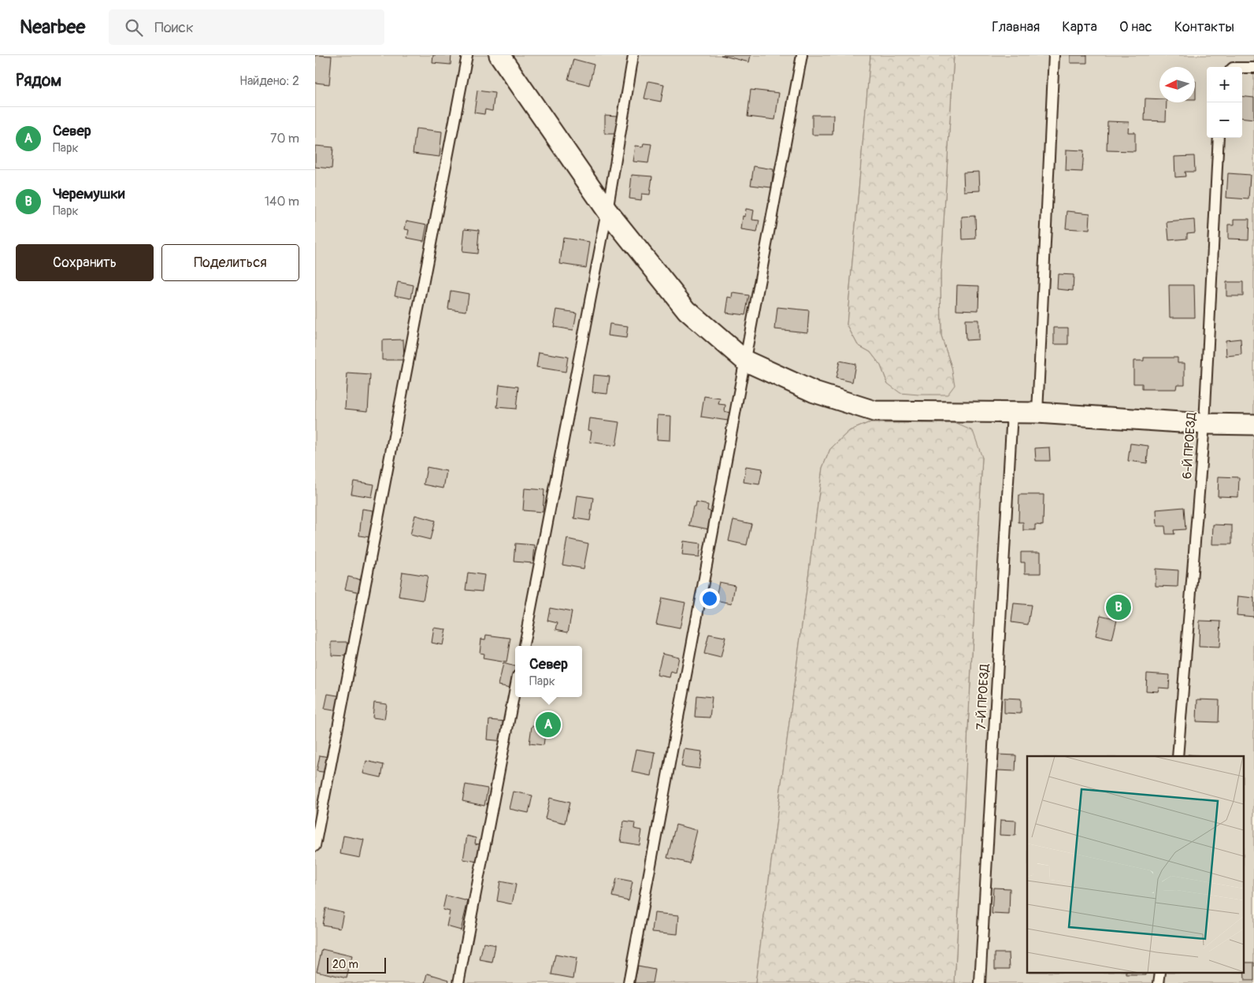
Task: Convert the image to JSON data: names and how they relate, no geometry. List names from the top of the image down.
{
  "streets": {
    "lane": ["6-Й ПРОЕЗД", "7-Й ПРОЕЗД"]
  },
  "scale_bar": "20 m",
  "north": "left",
  "page": {
    "header": "Nearbee",
    "search": "Поиск",
    "nav": [
      "Главная",
      "Карта",
      "О нас",
      "Контакты"
    ],
    "heading": ["Рядом", "Найдено: 2"],
    "map_buttons": ["+", "−"],
    "list": [
      {
        "mark": "A",
        "name": "Север",
        "note": "Парк",
        "value": "70 m"
      },
      {
        "mark": "B",
        "name": "Черемушки",
        "note": "Парк",
        "value": "140 m"
      }
    ],
    "buttons": ["Сохранить", "Поделиться"],
    "pins": ["B", "A"],
    "popup": ["Север", "Парк"],
    "scale": "20 m"
  }
}
